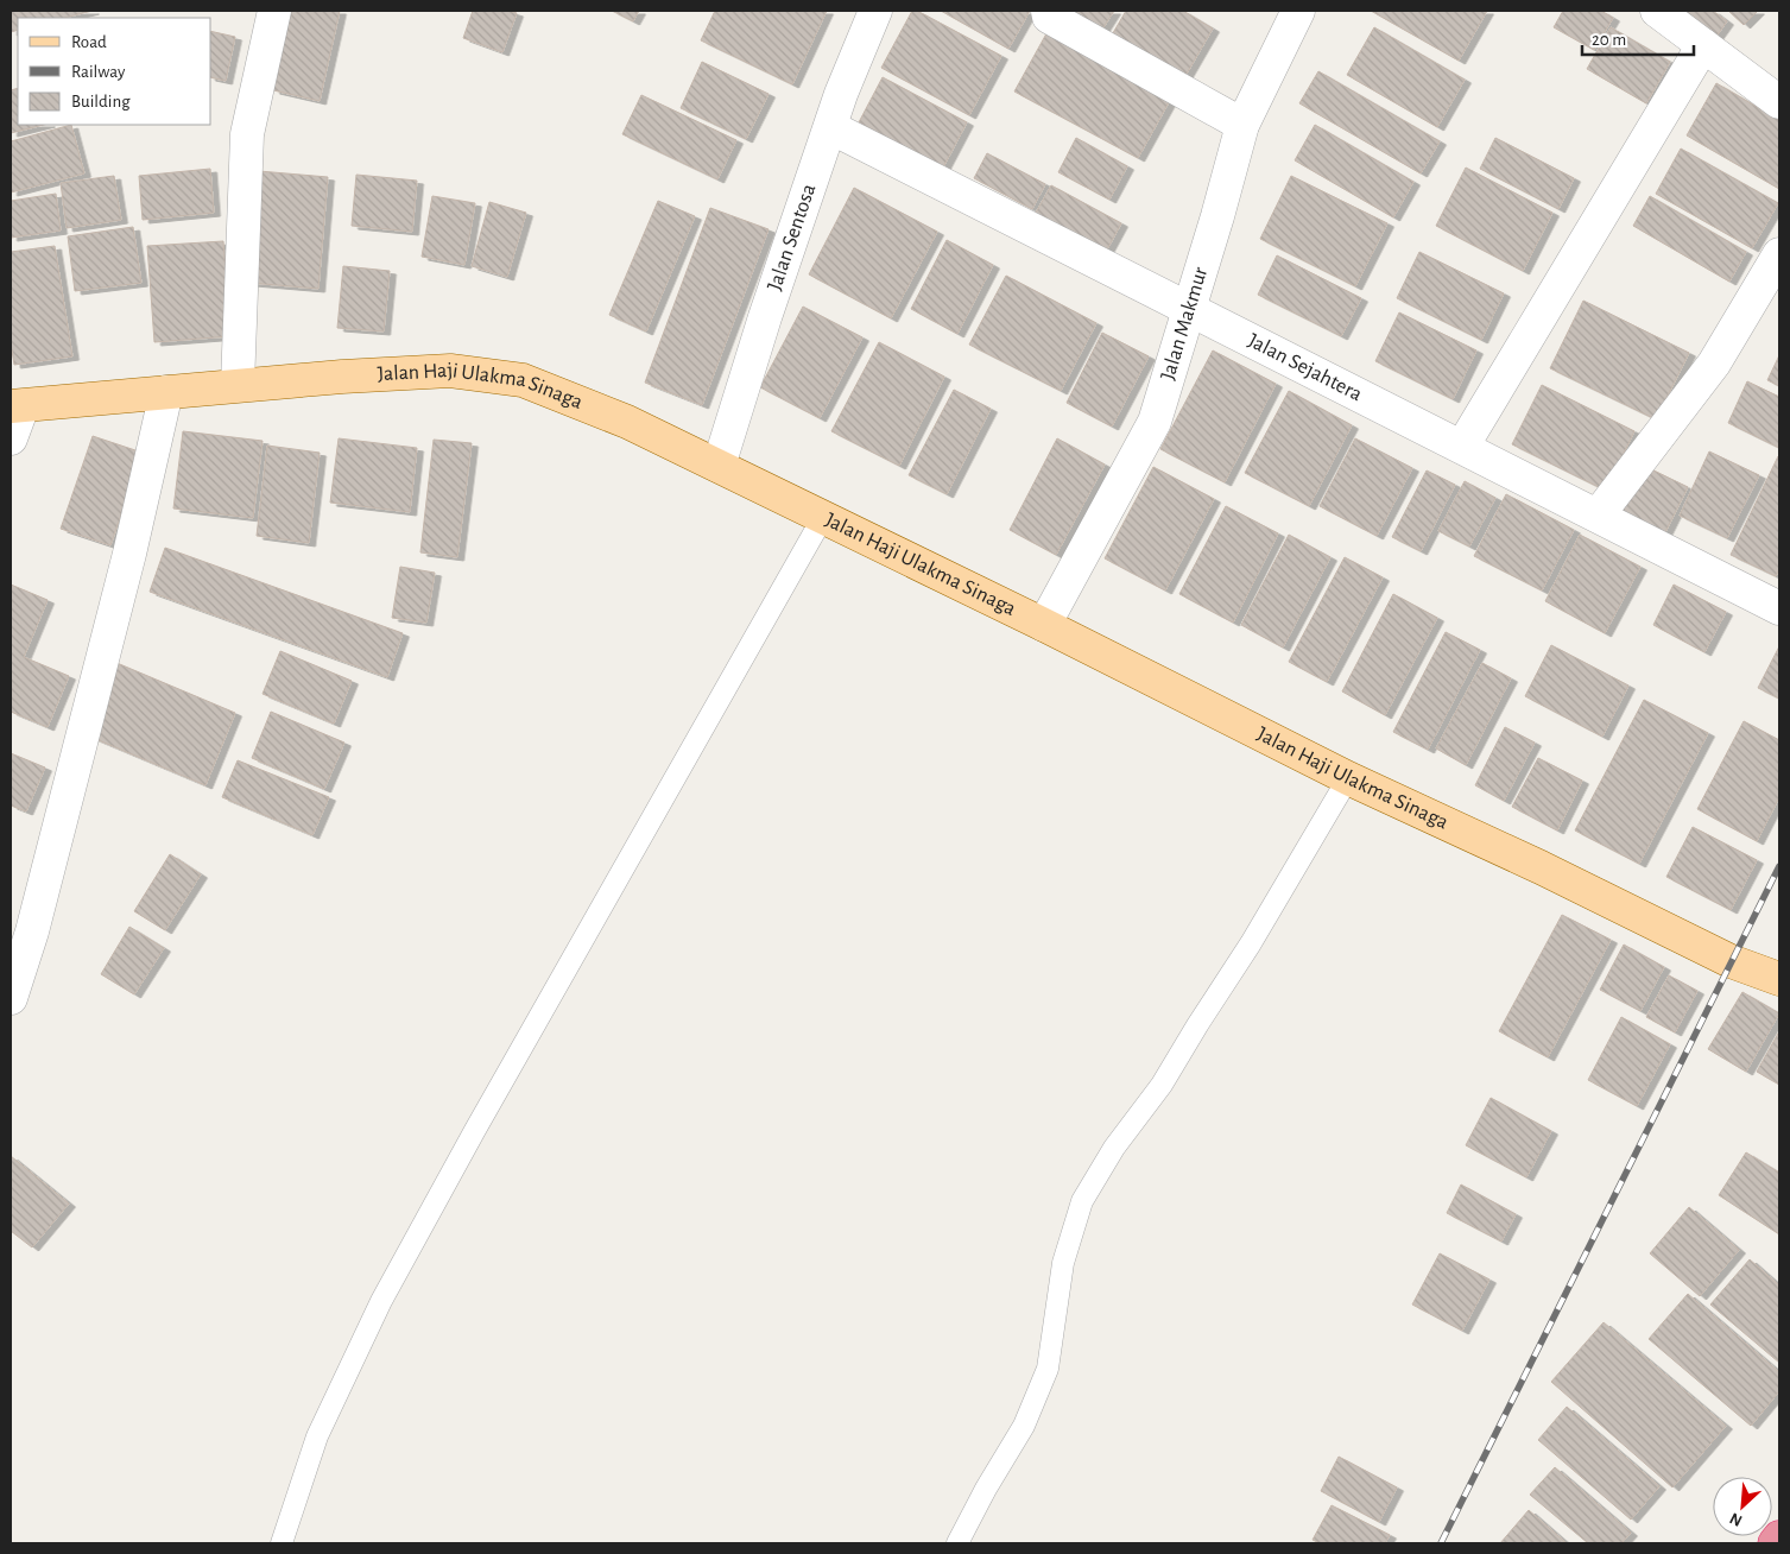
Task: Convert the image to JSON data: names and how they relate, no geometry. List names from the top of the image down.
{
  "streets": {
    "main road": ["Jalan Haji Ulakma Sinaga"],
    "street": ["Jalan Sentosa", "Jalan Makmur", "Jalan Sejahtera"]
  },
  "crossings": [
    ["Jalan Sentosa", "Jalan Sejahtera"],
    ["Jalan Sentosa", "Jalan Haji Ulakma Sinaga"],
    ["Jalan Makmur", "Jalan Sejahtera"],
    ["Jalan Makmur", "Jalan Haji Ulakma Sinaga"]
  ],
  "legend": ["Road", "Railway", "Building"],
  "scale_bar": "20 m",
  "north": "bottom left"
}
